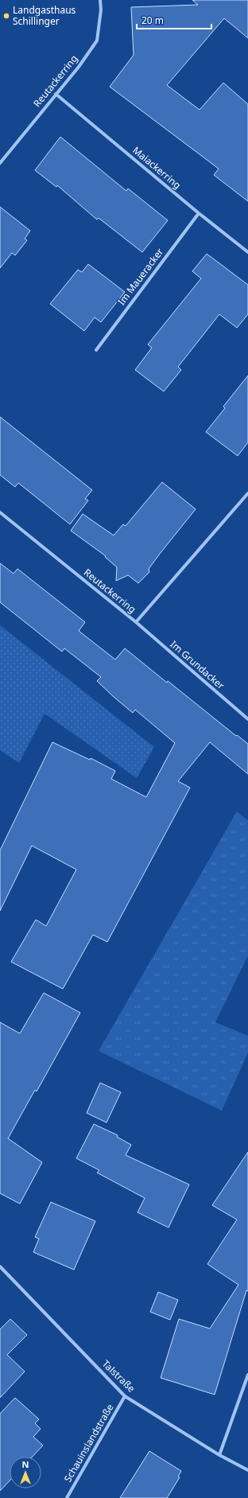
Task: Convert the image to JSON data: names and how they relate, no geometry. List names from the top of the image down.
{
  "streets": {
    "street": [
      "Reutackerring",
      "Maiackerring",
      "Im Maueracker",
      "Im Grundacker",
      "Talstraße",
      "Schauinslandstraße"
    ]
  },
  "crossings": [
    ["Reutackerring", "Maiackerring"],
    ["Reutackerring", "Im Grundacker"],
    ["Maiackerring", "Im Maueracker"],
    ["Talstraße", "Schauinslandstraße"]
  ],
  "places": ["Landgasthaus Schillinger"],
  "scale_bar": "20 m",
  "north": "top"
}
